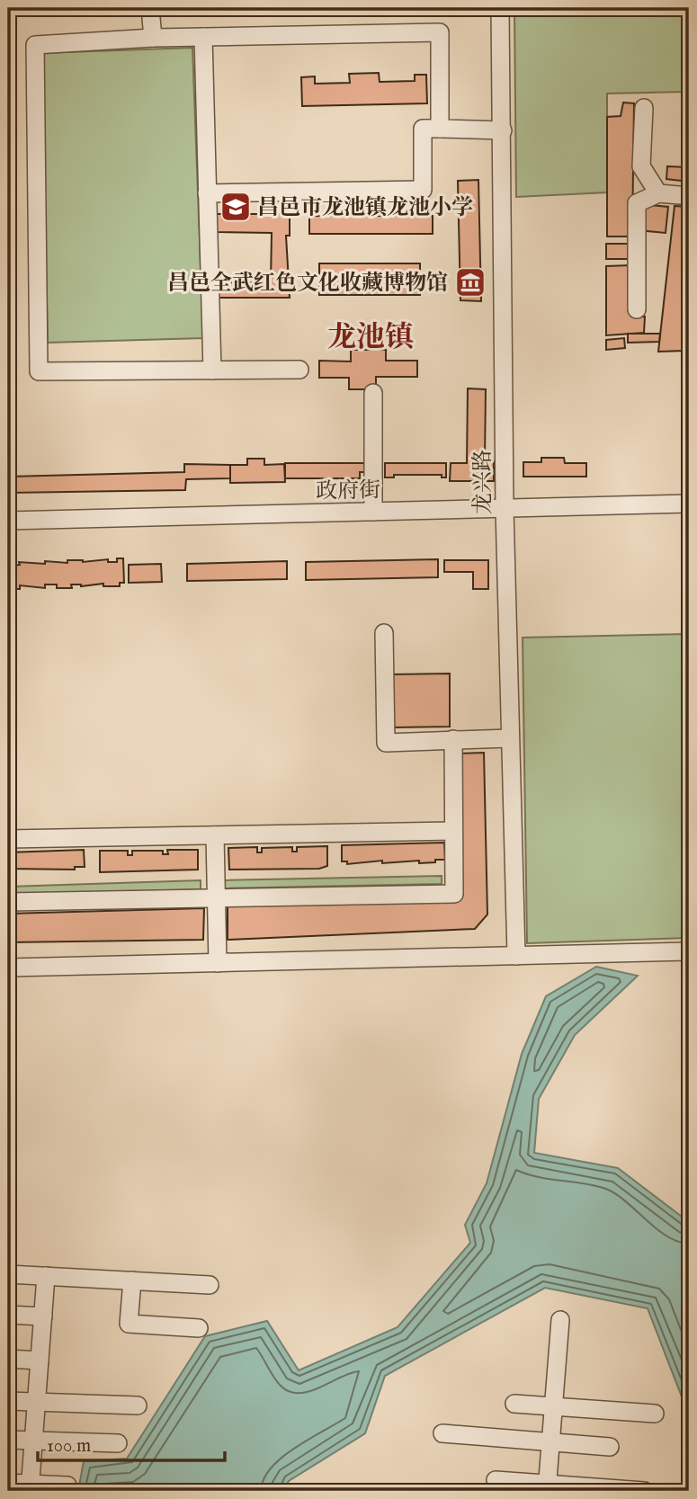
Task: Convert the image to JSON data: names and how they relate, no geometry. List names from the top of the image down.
{
  "streets": {
    "street": ["龙兴路", "政府街"]
  },
  "crossings": [
    ["龙兴路", "政府街"]
  ],
  "districts": ["龙池镇"],
  "places": {
    "school or university": ["昌邑市龙池镇龙池小学"],
    "museum": ["昌邑全武红色文化收藏博物馆"]
  },
  "scale_bar": "100 m"
}
